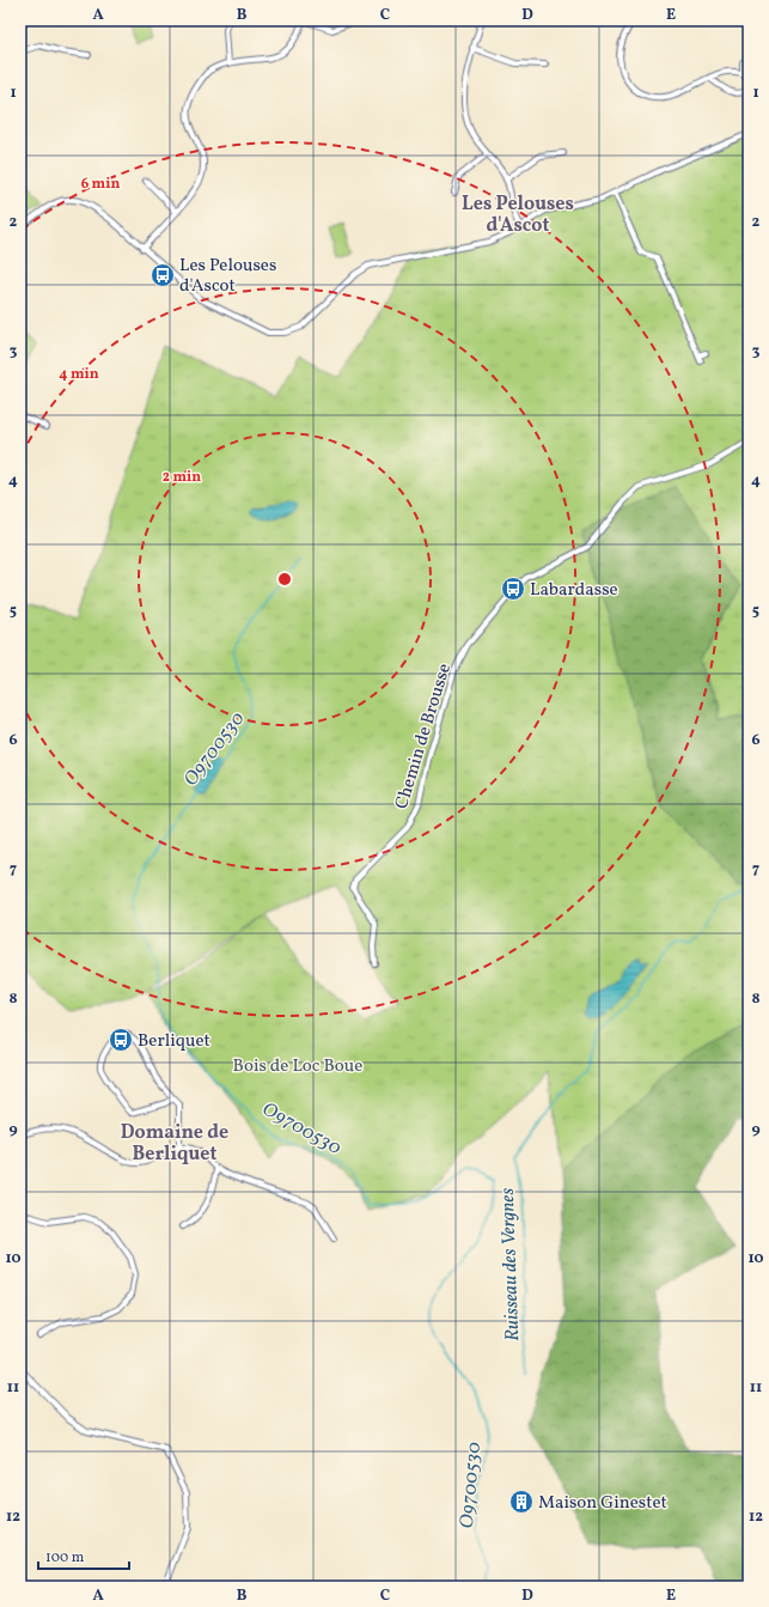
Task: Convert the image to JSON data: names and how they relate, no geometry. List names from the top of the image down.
{
  "streets": {
    "street": ["Chemin de Brousse"]
  },
  "districts": ["Les Pelouses d'Ascot", "Domaine de Berliquet"],
  "water": ["O9700530", "Ruisseau des Vergnes"],
  "parks": ["Bois de Loc Boue"],
  "places": {
    "bus stop": ["Les Pelouses d'Ascot", "Labardasse", "Berliquet"],
    "building": ["Maison Ginestet"]
  },
  "scale_bar": "100 m",
  "grid": {
    "columns": [
      "A",
      "B",
      "C",
      "D",
      "E"
    ],
    "rows": [
      "1",
      "2",
      "3",
      "4",
      "5",
      "6",
      "7",
      "8",
      "9",
      "10",
      "11",
      "12"
    ]
  },
  "rings": ["6 min", "4 min", "2 min"]
}
